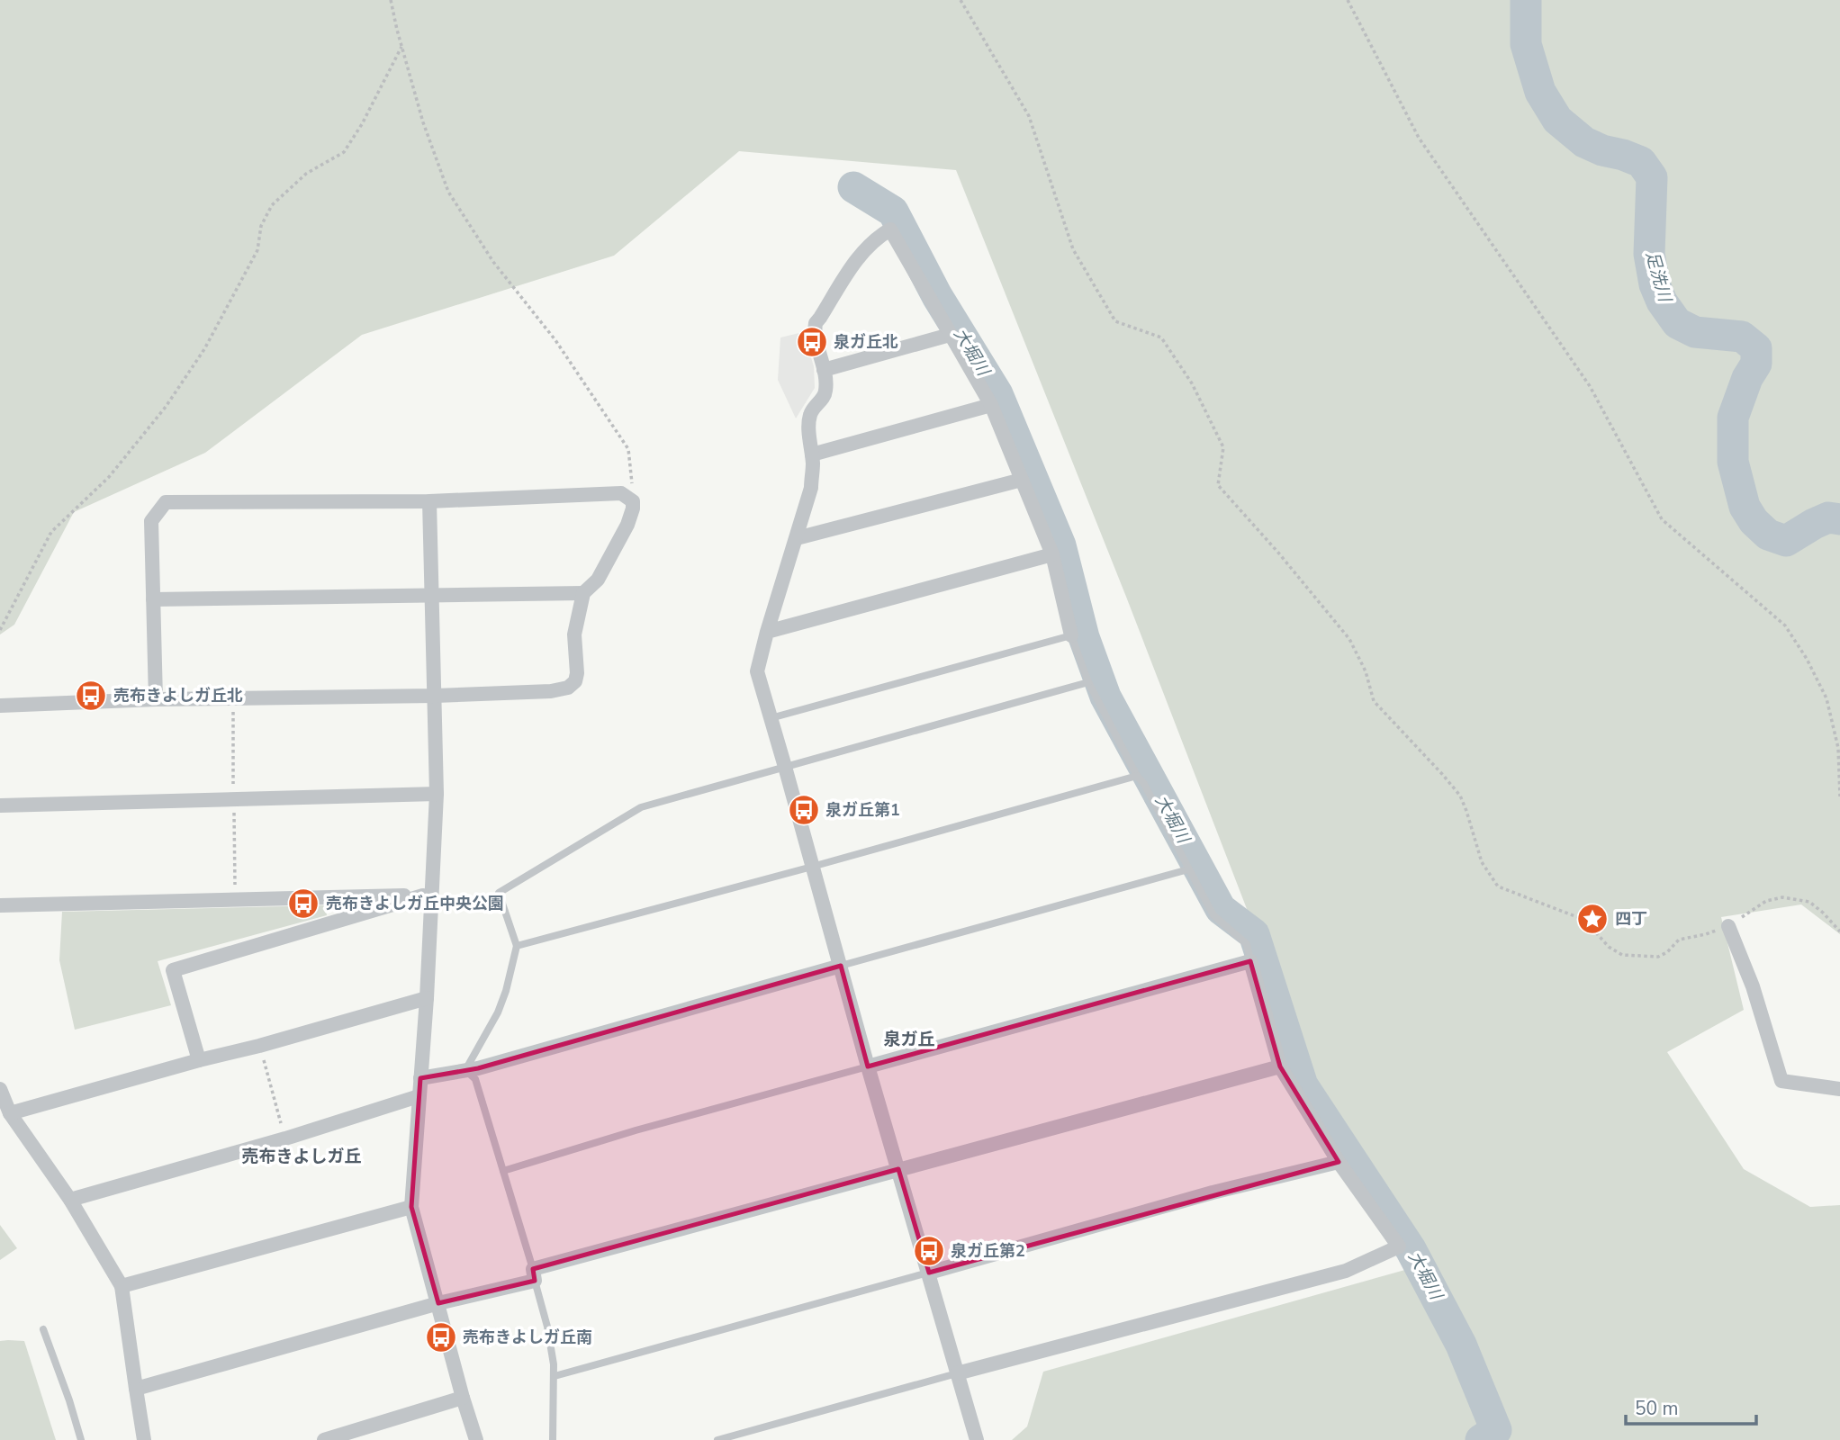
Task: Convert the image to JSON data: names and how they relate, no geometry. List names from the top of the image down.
{
  "districts": ["泉ガ丘", "売布きよしガ丘"],
  "water": ["足洗川", "大堀川"],
  "places": {
    "bus stop": [
      "泉ガ丘北",
      "売布きよしガ丘北",
      "泉ガ丘第1",
      "売布きよしガ丘中央公園",
      "泉ガ丘第2",
      "売布きよしガ丘南"
    ],
    "place": ["四丁"]
  },
  "scale_bar": "50 m"
}
